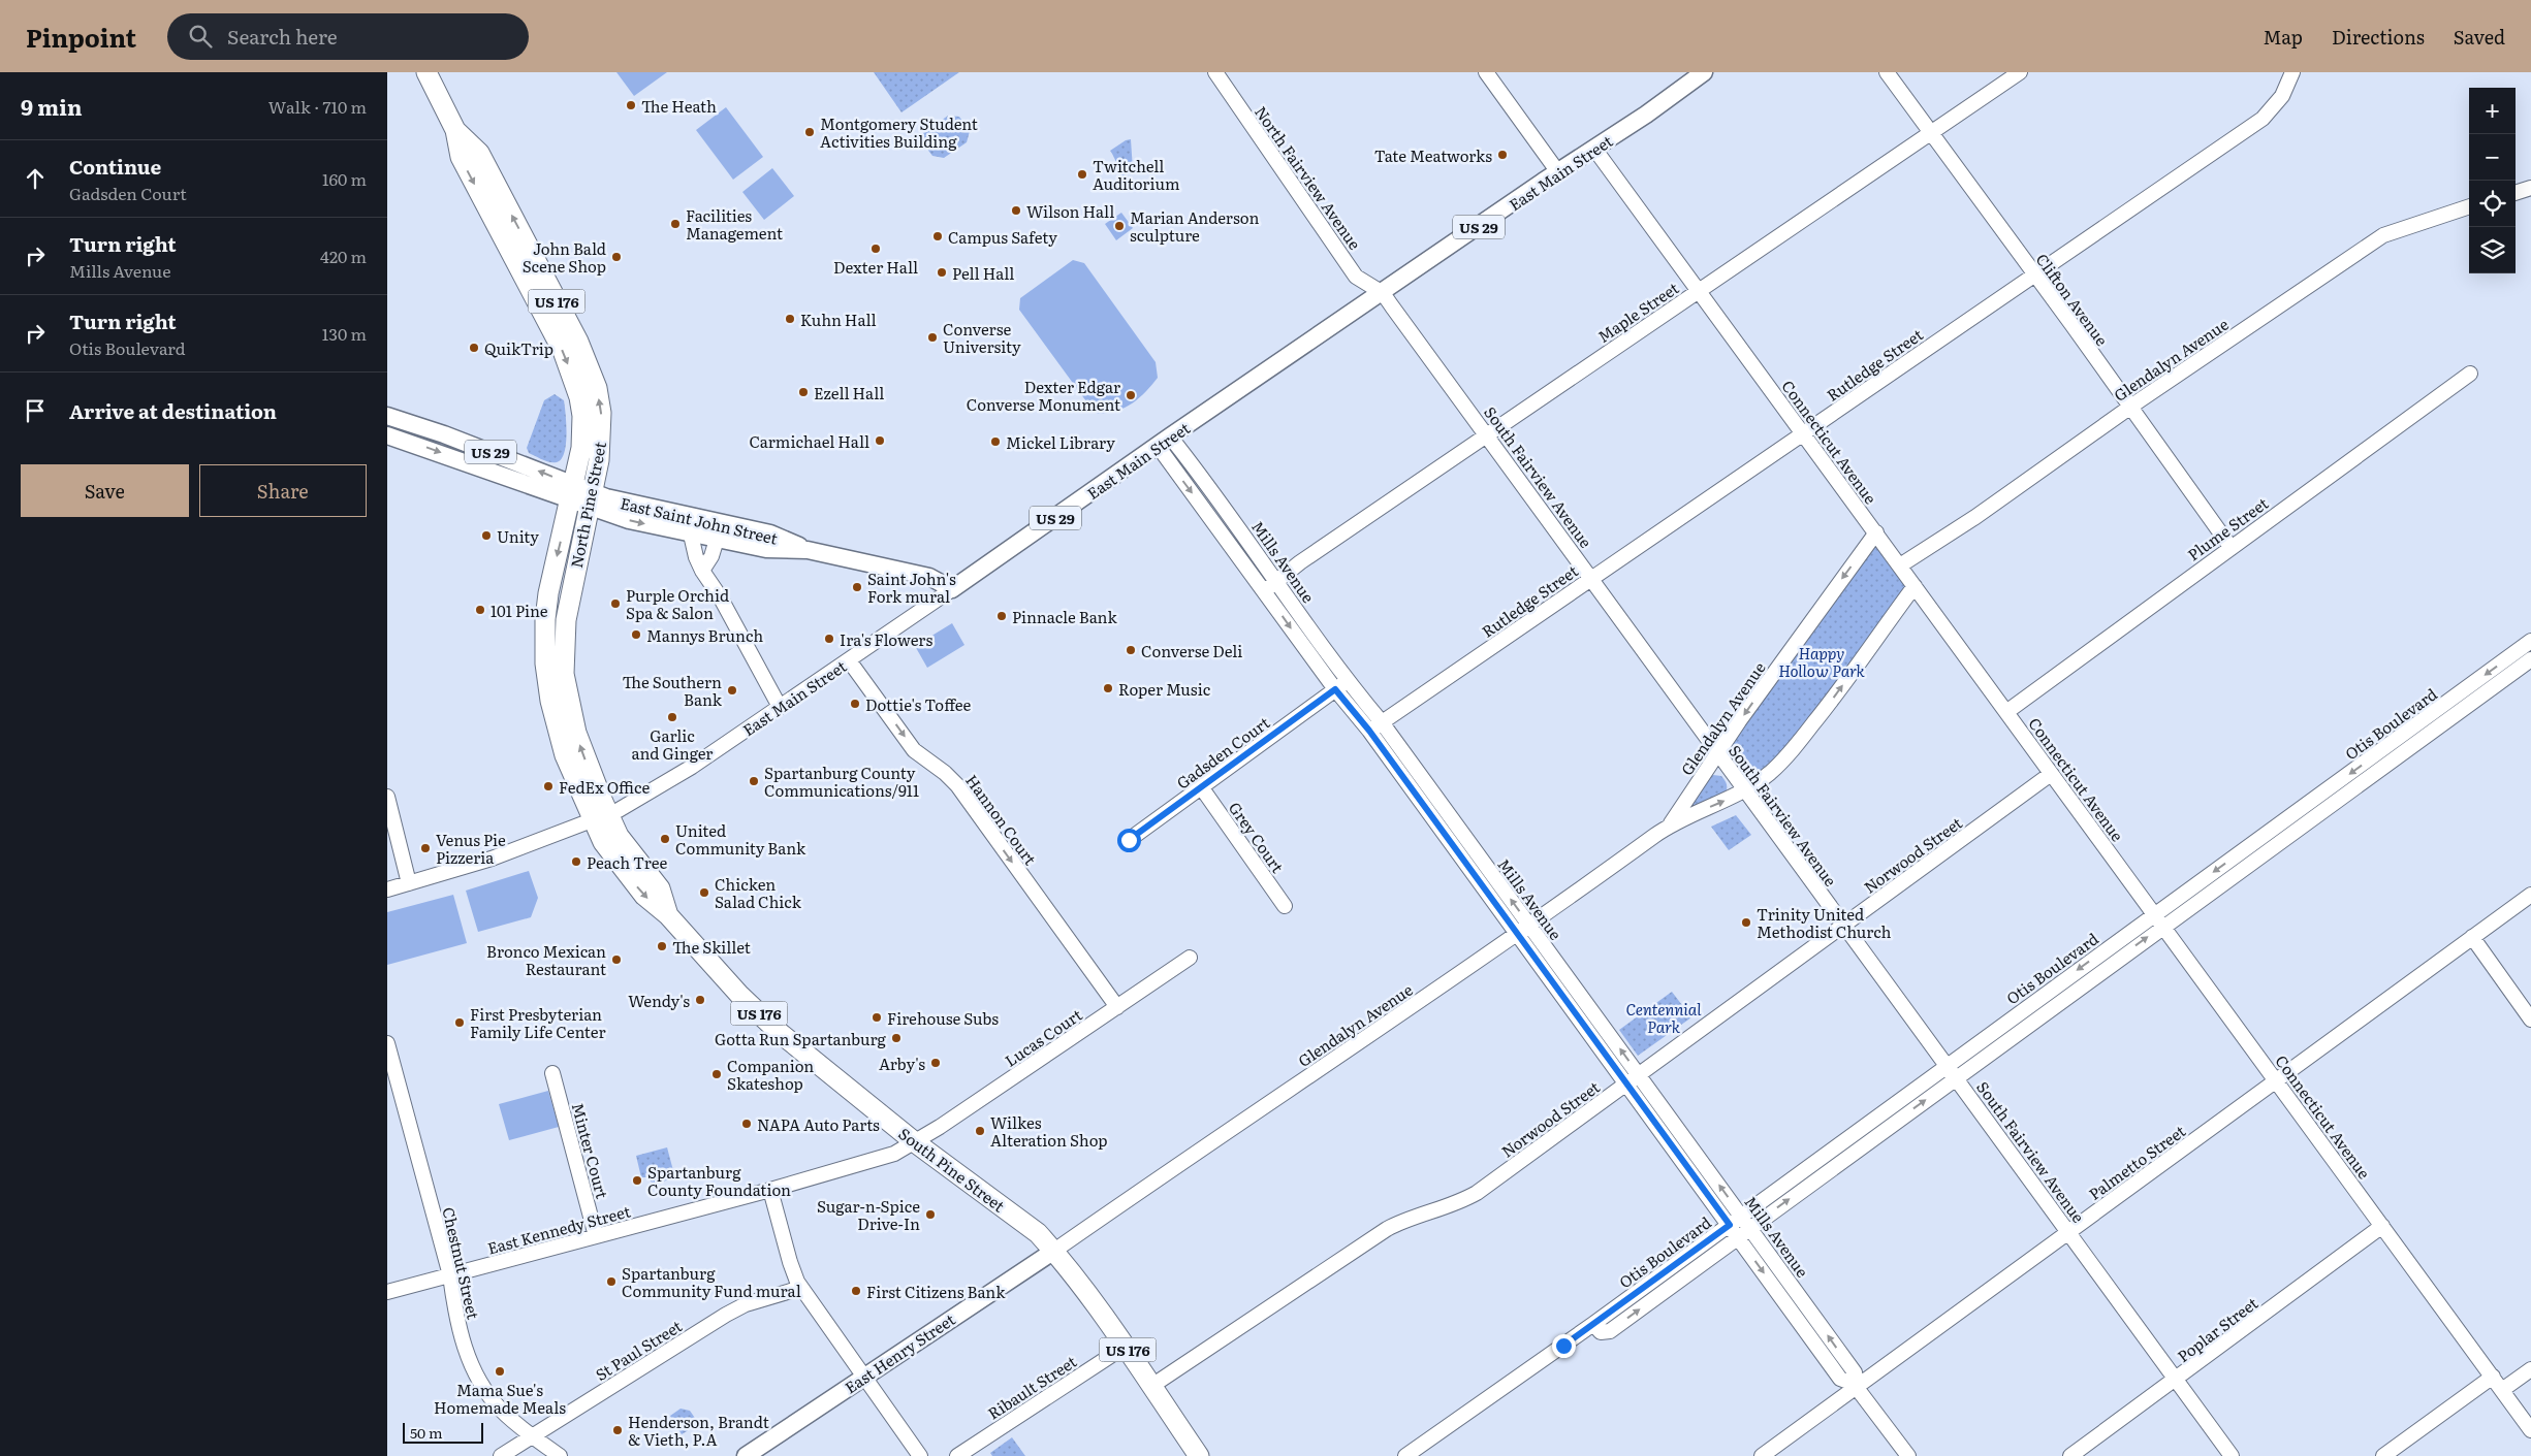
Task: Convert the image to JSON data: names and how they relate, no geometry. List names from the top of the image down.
{
  "streets": {
    "highway": ["US 176", "North Pine Street", "South Pine Street"],
    "main road": [
      "East Main Street",
      "US 29",
      "East Saint John Street",
      "East Henry Street"
    ],
    "street": [
      "North Fairview Avenue",
      "Clifton Avenue",
      "Maple Street",
      "Glendalyn Avenue",
      "Rutledge Street",
      "Connecticut Avenue",
      "South Fairview Avenue",
      "Plume Street",
      "Mills Avenue",
      "Otis Boulevard",
      "Gadsden Court",
      "Hannon Court",
      "Grey Court",
      "Norwood Street",
      "Lucas Court",
      "Minter Court",
      "Palmetto Street",
      "East Kennedy Street",
      "Chestnut Street",
      "Poplar Street",
      "St Paul Street",
      "Ribault Street"
    ]
  },
  "crossings": [
    ["East Main Street", "North Fairview Avenue"],
    ["East Main Street", "Connecticut Avenue"],
    ["East Main Street", "South Fairview Avenue"],
    ["East Main Street", "North Pine Street"],
    ["East Main Street", "East Saint John Street"],
    ["East Main Street", "Mills Avenue"],
    ["East Main Street", "Hannon Court"],
    ["East Main Street", "South Pine Street"],
    ["North Fairview Avenue", "South Fairview Avenue"],
    ["Clifton Avenue", "Maple Street"],
    ["Clifton Avenue", "Glendalyn Avenue"],
    ["Clifton Avenue", "Rutledge Street"],
    ["Clifton Avenue", "Plume Street"],
    ["Maple Street", "Connecticut Avenue"],
    ["Maple Street", "South Fairview Avenue"],
    ["Maple Street", "Mills Avenue"],
    ["Glendalyn Avenue", "Connecticut Avenue"],
    ["Glendalyn Avenue", "South Fairview Avenue"],
    ["Glendalyn Avenue", "Mills Avenue"],
    ["Glendalyn Avenue", "South Pine Street"],
    ["Glendalyn Avenue", "East Henry Street"],
    ["Rutledge Street", "Connecticut Avenue"],
    ["Rutledge Street", "South Fairview Avenue"],
    ["Rutledge Street", "Mills Avenue"],
    ["Connecticut Avenue", "Plume Street"],
    ["Connecticut Avenue", "Otis Boulevard"],
    ["Connecticut Avenue", "Norwood Street"],
    ["Connecticut Avenue", "Palmetto Street"],
    ["Connecticut Avenue", "Poplar Street"],
    ["South Fairview Avenue", "Otis Boulevard"],
    ["South Fairview Avenue", "Norwood Street"],
    ["South Fairview Avenue", "Palmetto Street"],
    ["South Fairview Avenue", "Poplar Street"],
    ["North Pine Street", "East Saint John Street"],
    ["North Pine Street", "South Pine Street"],
    ["Mills Avenue", "Otis Boulevard"],
    ["Mills Avenue", "Gadsden Court"],
    ["Mills Avenue", "Norwood Street"],
    ["Mills Avenue", "Palmetto Street"],
    ["Gadsden Court", "Grey Court"],
    ["Hannon Court", "Lucas Court"],
    ["Norwood Street", "South Pine Street"],
    ["Lucas Court", "South Pine Street"],
    ["Lucas Court", "East Kennedy Street"],
    ["Minter Court", "East Kennedy Street"],
    ["South Pine Street", "East Kennedy Street"],
    ["South Pine Street", "East Henry Street"],
    ["South Pine Street", "Ribault Street"],
    ["East Kennedy Street", "Chestnut Street"],
    ["Chestnut Street", "St Paul Street"]
  ],
  "one_way": ["Hannon Court"],
  "parks": ["Happy Hollow Park", "Centennial Park"],
  "places": [
    "The Heath",
    "Montgomery Student Activities Building",
    "Tate Meatworks",
    "Twitchell Auditorium",
    "Wilson Hall",
    "Facilities Management",
    "Marian Anderson sculpture",
    "Campus Safety",
    "Dexter Hall",
    "John Bald Scene Shop",
    "Pell Hall",
    "Kuhn Hall",
    "Converse University",
    "QuikTrip",
    "Ezell Hall",
    "Dexter Edgar Converse Monument",
    "Carmichael Hall",
    "Mickel Library",
    "Unity",
    "Saint John's Fork mural",
    "Purple Orchid Spa & Salon",
    "101 Pine",
    "Pinnacle Bank",
    "Mannys Brunch",
    "Ira's Flowers",
    "Converse Deli",
    "Roper Music",
    "The Southern Bank",
    "Dottie's Toffee",
    "Garlic and Ginger",
    "Spartanburg County Communications/911",
    "FedEx Office",
    "United Community Bank",
    "Venus Pie Pizzeria",
    "Peach Tree",
    "Chicken Salad Chick",
    "Trinity United Methodist Church",
    "The Skillet",
    "Bronco Mexican Restaurant",
    "Wendy's",
    "Firehouse Subs",
    "First Presbyterian Family Life Center",
    "Gotta Run Spartanburg",
    "Arby's",
    "Companion Skateshop",
    "NAPA Auto Parts",
    "Wilkes Alteration Shop",
    "Spartanburg County Foundation",
    "Sugar-n-Spice Drive-In",
    "Spartanburg Community Fund mural",
    "First Citizens Bank",
    "Mama Sue's Homemade Meals",
    "Henderson, Brandt & Vieth, P.A"
  ],
  "scale_bar": "50 m",
  "page": {
    "header": "Pinpoint",
    "search": "Search here",
    "nav": ["Map", "Directions", "Saved"],
    "heading": ["9 min", "Walk · 710 m"],
    "map_buttons": ["+", "−"],
    "list": [
      ["Continue", "Gadsden Court", "160 m"],
      ["Turn right", "Mills Avenue", "420 m"],
      ["Turn right", "Otis Boulevard", "130 m"],
      "Arrive at destination"
    ],
    "buttons": ["Save", "Share"],
    "scale": "50 m"
  }
}
